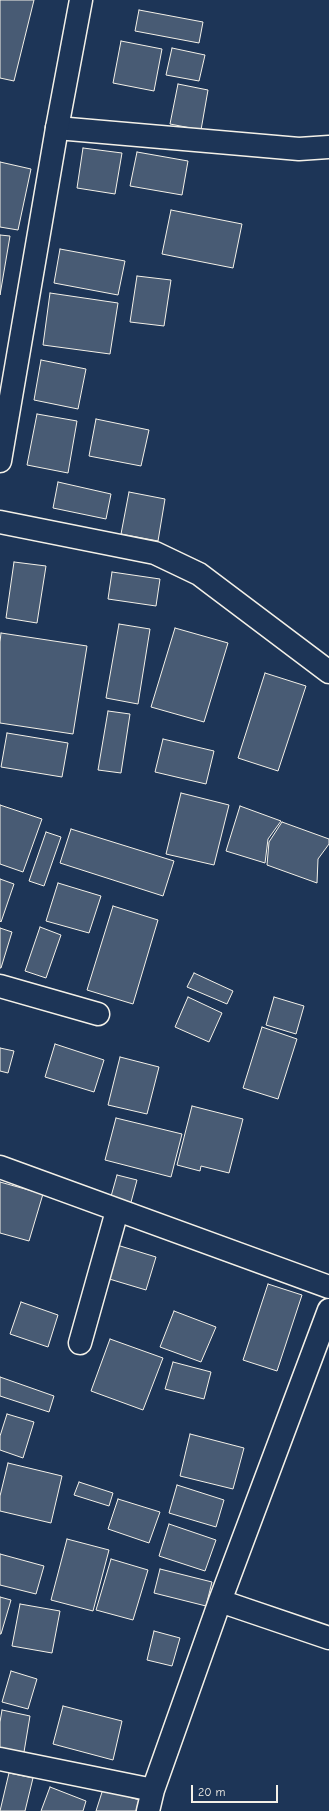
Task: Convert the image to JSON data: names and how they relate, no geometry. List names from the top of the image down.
{
  "scale_bar": "20 m"
}
